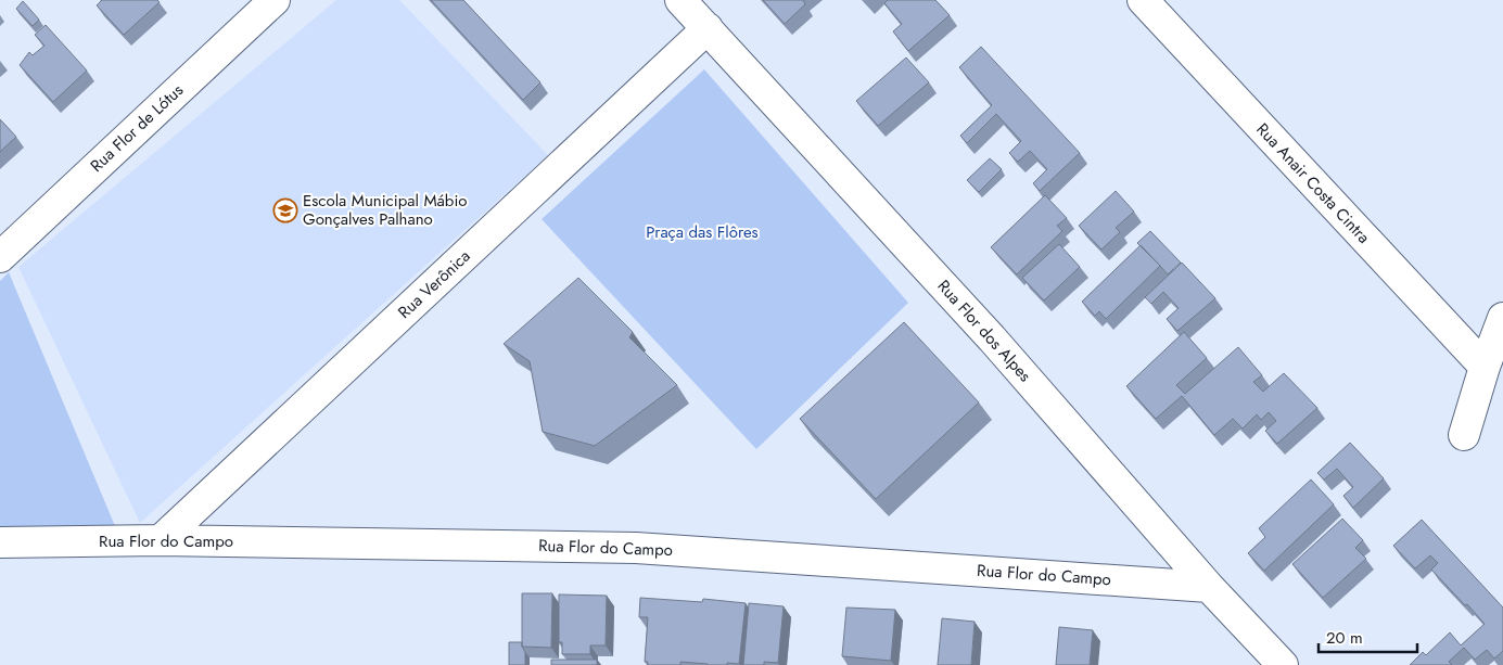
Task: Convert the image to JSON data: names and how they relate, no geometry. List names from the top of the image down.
{
  "streets": {
    "street": [
      "Rua Flor de Lótus",
      "Rua Anair Costa Cintra",
      "Rua Verônica",
      "Rua Flor dos Alpes",
      "Rua Flor do Campo"
    ]
  },
  "crossings": [
    ["Rua Verônica", "Rua Flor dos Alpes"],
    ["Rua Verônica", "Rua Flor do Campo"],
    ["Rua Flor dos Alpes", "Rua Flor do Campo"]
  ],
  "parks": ["Praça das Flôres"],
  "places": {
    "school or university": ["Escola Municipal Mábio Gonçalves Palhano"]
  },
  "scale_bar": "20 m"
}
